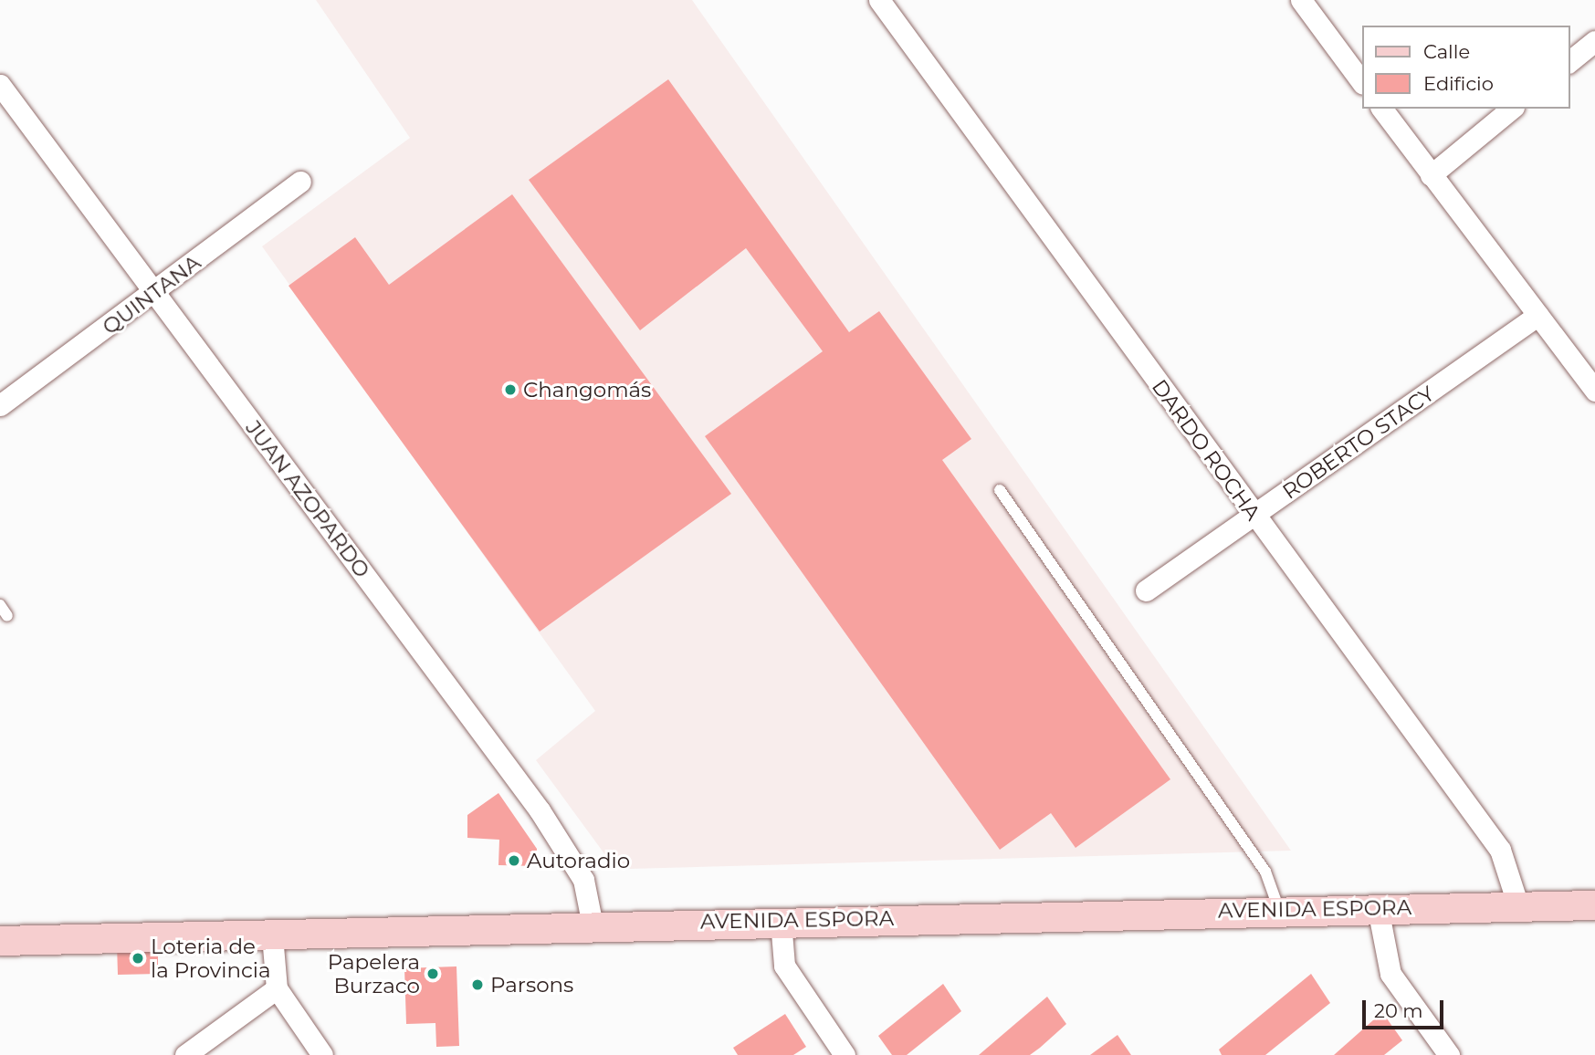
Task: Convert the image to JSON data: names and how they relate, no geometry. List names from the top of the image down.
{
  "streets": {
    "main road": ["AVENIDA ESPORA"],
    "street": [
      "QUINTANA",
      "ROBERTO STACY",
      "DARDO ROCHA",
      "JUAN AZOPARDO"
    ]
  },
  "crossings": [
    ["QUINTANA", "JUAN AZOPARDO"],
    ["ROBERTO STACY", "DARDO ROCHA"],
    ["DARDO ROCHA", "AVENIDA ESPORA"],
    ["JUAN AZOPARDO", "AVENIDA ESPORA"]
  ],
  "places": [
    "Changomás",
    "Autoradio",
    "Loteria de la Provincia",
    "Papelera Burzaco",
    "Parsons"
  ],
  "legend": ["Calle", "Edificio"],
  "scale_bar": "20 m"
}
